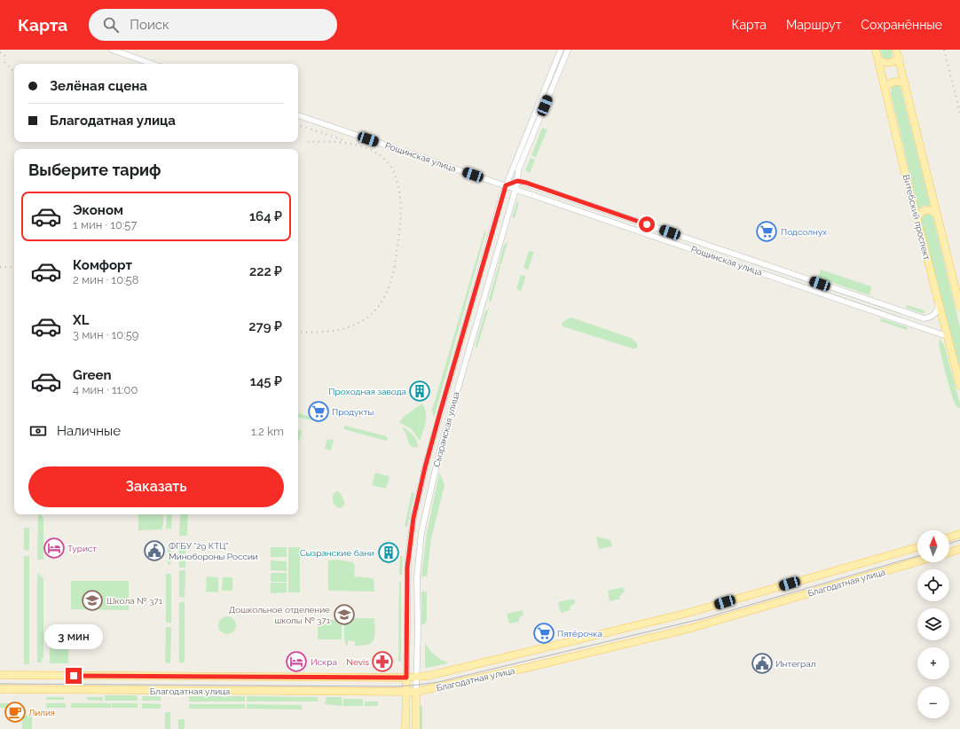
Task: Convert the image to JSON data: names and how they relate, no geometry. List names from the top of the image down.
{
  "streets": {
    "main road": ["Витебский проспект", "Сызранская улица", "Благодатная улица"],
    "street": ["Рощинская улица"]
  },
  "crossings": [
    ["Рощинская улица", "Витебский проспект"],
    ["Рощинская улица", "Сызранская улица"],
    ["Сызранская улица", "Благодатная улица"]
  ],
  "places": {
    "supermarket": ["Подсолнух", "Продукты", "Пятёрочка"],
    "building": ["Проходная завода", "Сызранские бани"],
    "hotel": ["Турист", "Искра"],
    "public building": ["ФГБУ \"29 КТЦ\" Минобороны России", "Интеграл"],
    "school or university": ["Школа № 371", "Дошкольное отделение школы № 371"],
    "pharmacy": ["Nevis"],
    "cafe": ["Лилия"]
  },
  "north": "top",
  "page": {
    "header": "Карта",
    "search": "Поиск",
    "nav": ["Карта", "Маршрут", "Сохранённые"],
    "banner": ["Зелёная сцена", "Благодатная улица"],
    "heading": "Выберите тариф",
    "list": [
      {
        "name": "Эконом",
        "note": "1 мин · 10:57",
        "value": "164 ₽"
      },
      {
        "name": "Комфорт",
        "note": "2 мин · 10:58",
        "value": "222 ₽"
      },
      {
        "name": "XL",
        "note": "3 мин · 10:59",
        "value": "279 ₽"
      },
      {
        "name": "Green",
        "note": "4 мин · 11:00",
        "value": "145 ₽"
      }
    ],
    "pay": ["Наличные", "1.2 km"],
    "buttons": "Заказать",
    "map_buttons": ["+", "−"],
    "bubble": "3 мин"
  }
}
